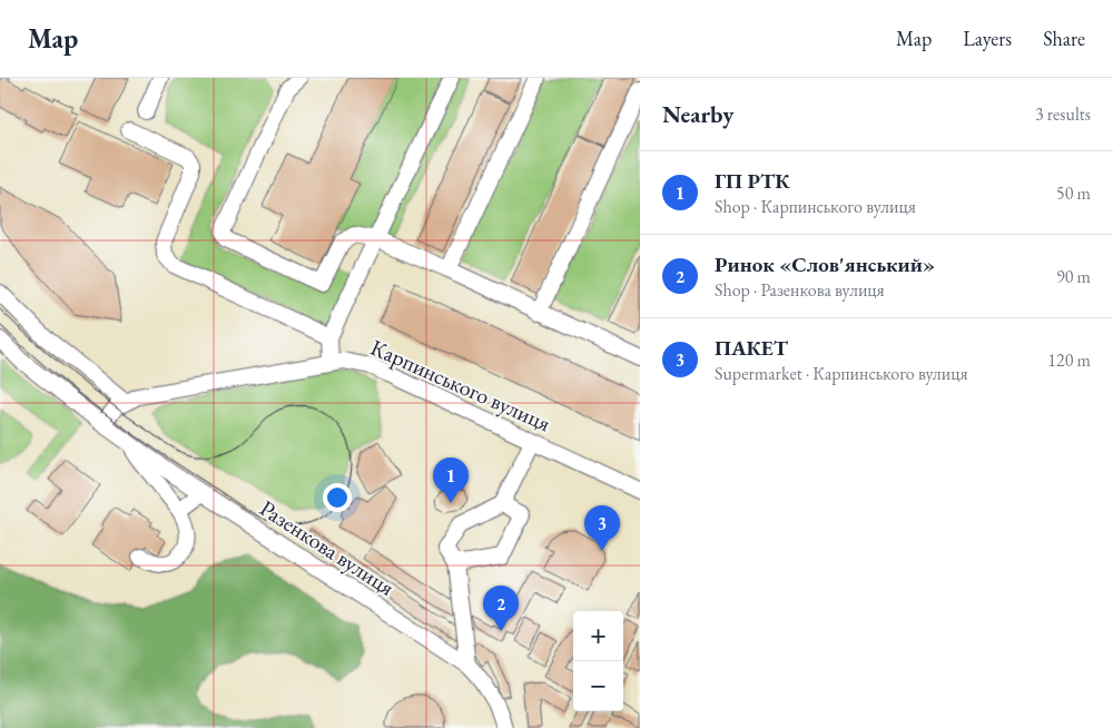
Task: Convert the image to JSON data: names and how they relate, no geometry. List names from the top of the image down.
{
  "streets": {
    "street": ["Карпинського вулиця", "Разенкова вулиця"]
  },
  "page": {
    "header": "Map",
    "nav": ["Map", "Layers", "Share"],
    "heading": ["Nearby", "3 results"],
    "list": [
      {
        "mark": "1",
        "name": "ГП РТК",
        "note": "Shop · Карпинського вулиця",
        "value": "50 m"
      },
      {
        "mark": "2",
        "name": "Ринок «Слов'янський»",
        "note": "Shop · Разенкова вулиця",
        "value": "90 m"
      },
      {
        "mark": "3",
        "name": "ПАКЕТ",
        "note": "Supermarket · Карпинського вулиця",
        "value": "120 m"
      }
    ],
    "pins": ["1", "3", "2"],
    "map_buttons": ["+", "−"]
  }
}
